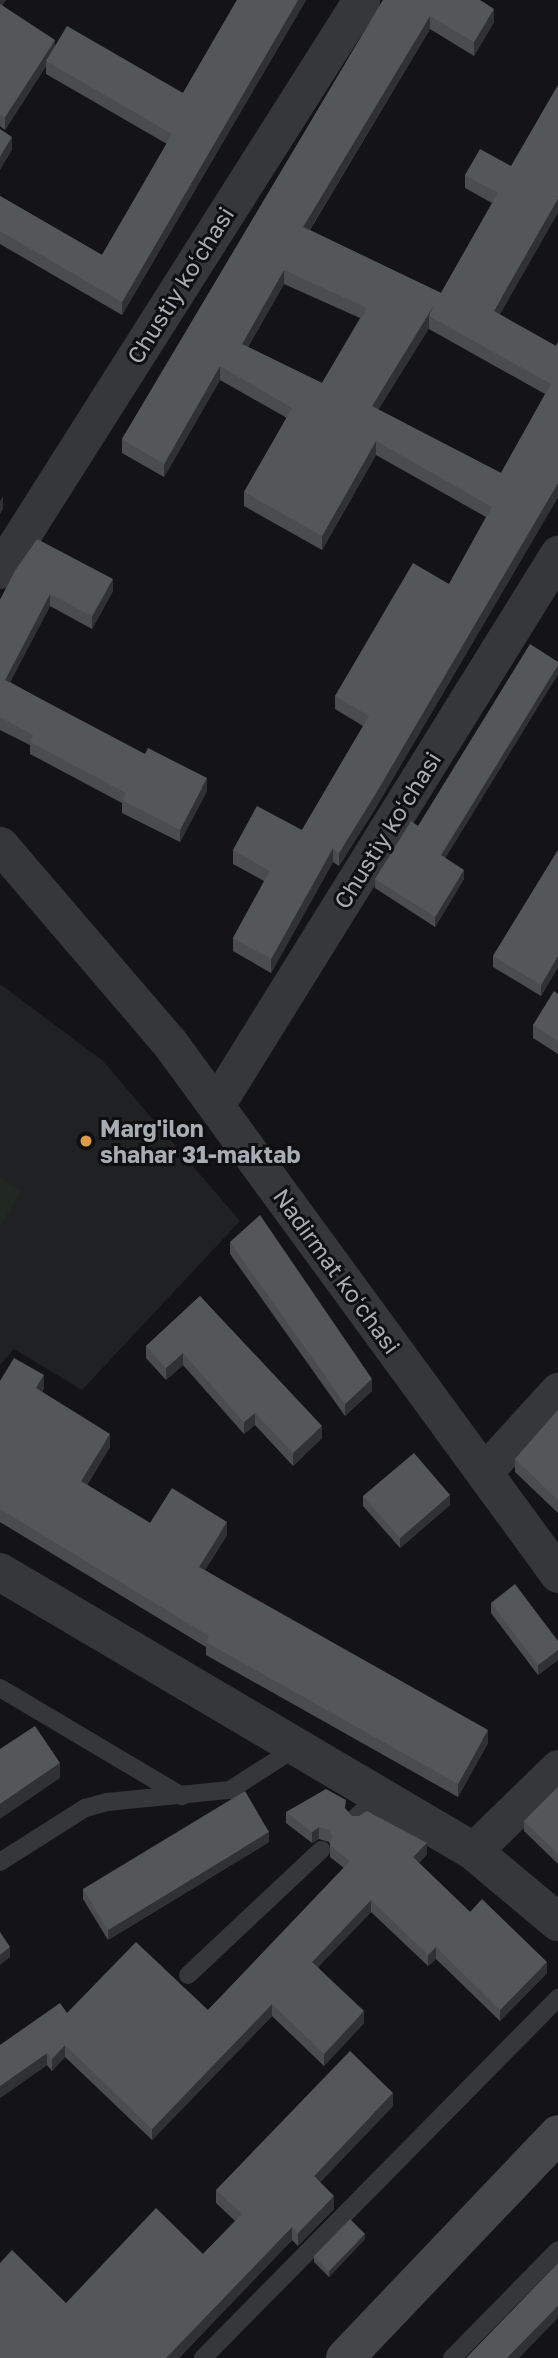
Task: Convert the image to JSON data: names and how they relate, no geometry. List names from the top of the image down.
{
  "streets": {
    "street": ["Chustiy koʻchasi", "Nadirmat koʻchasi"]
  },
  "crossings": [
    ["Chustiy koʻchasi", "Nadirmat koʻchasi"]
  ],
  "places": ["Marg'ilon shahar 31-maktab"]
}
